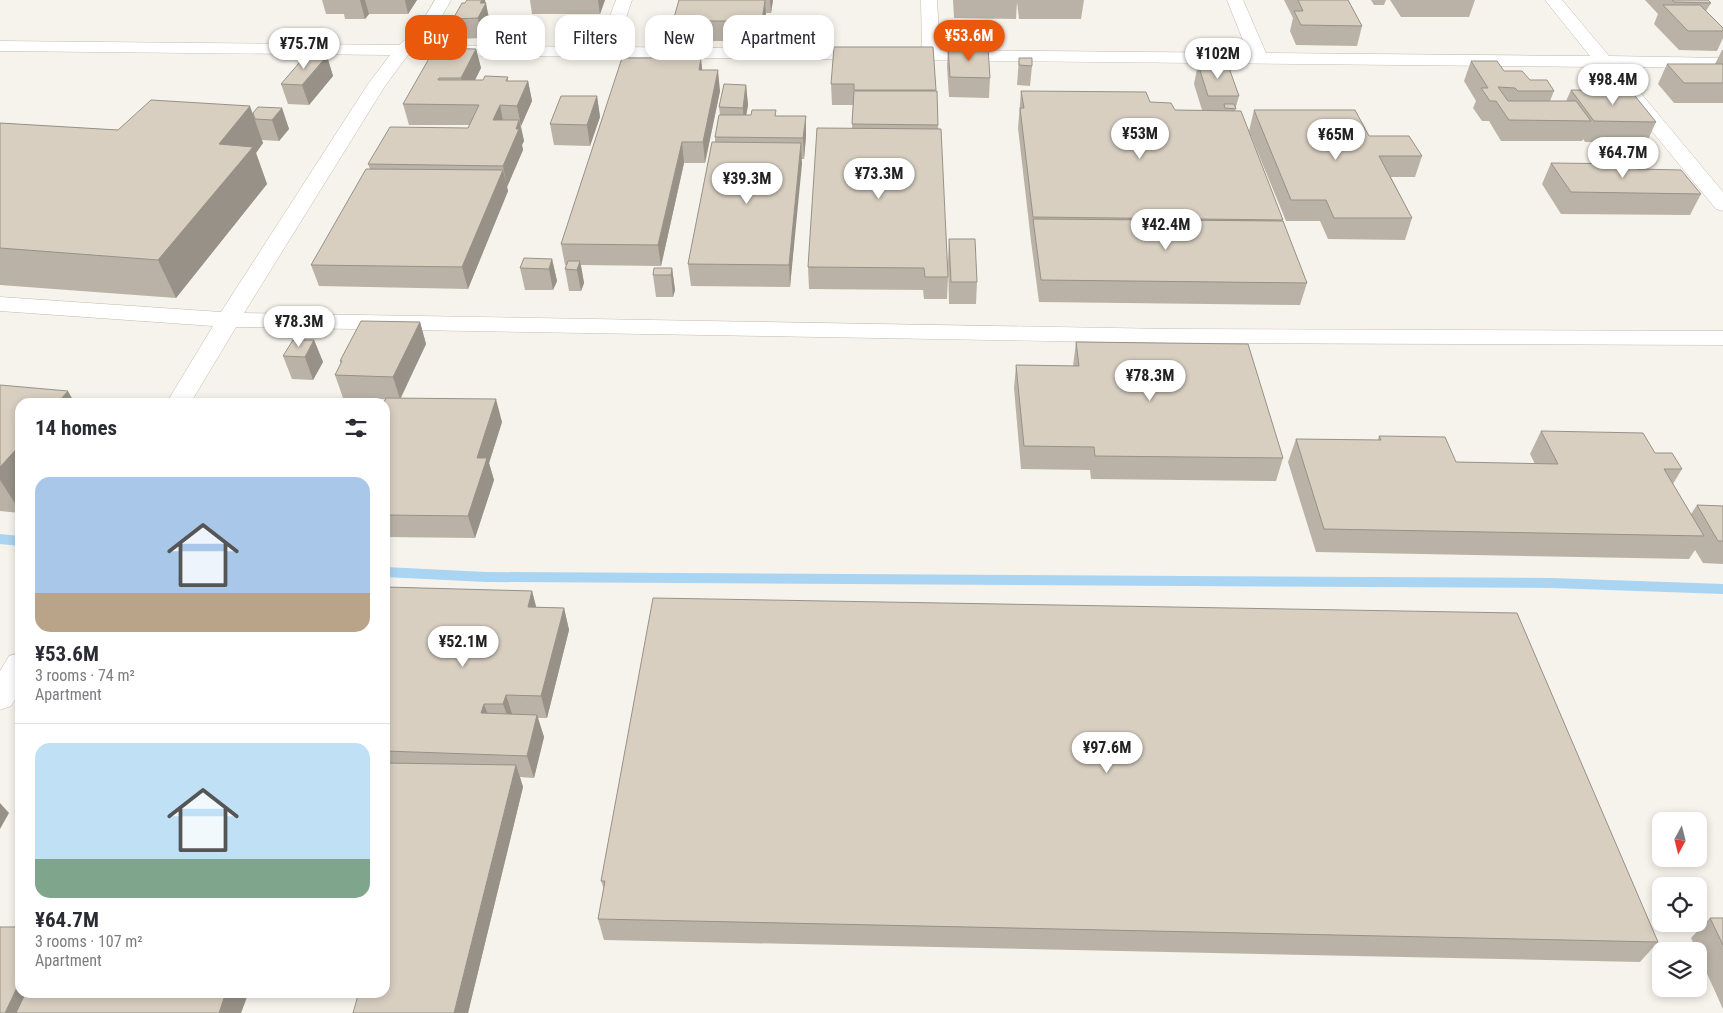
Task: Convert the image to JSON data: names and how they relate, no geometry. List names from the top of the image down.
{
  "north": "bottom",
  "page": {
    "chip": [
      "Buy",
      "Rent",
      "Filters",
      "New",
      "Apartment"
    ],
    "price": [
      "¥53.6M",
      "¥75.7M",
      "¥102M",
      "¥98.4M",
      "¥53M",
      "¥65M",
      "¥64.7M",
      "¥73.3M",
      "¥39.3M",
      "¥42.4M",
      "¥78.3M",
      "¥78.3M",
      "¥52.1M",
      "¥97.6M"
    ],
    "heading": "14 homes",
    "list": [
      {
        "name": "¥53.6M",
        "note": "3 rooms · 74 m² · Apartment"
      },
      {
        "name": "¥64.7M",
        "note": "3 rooms · 107 m² · Apartment"
      }
    ]
  }
}
